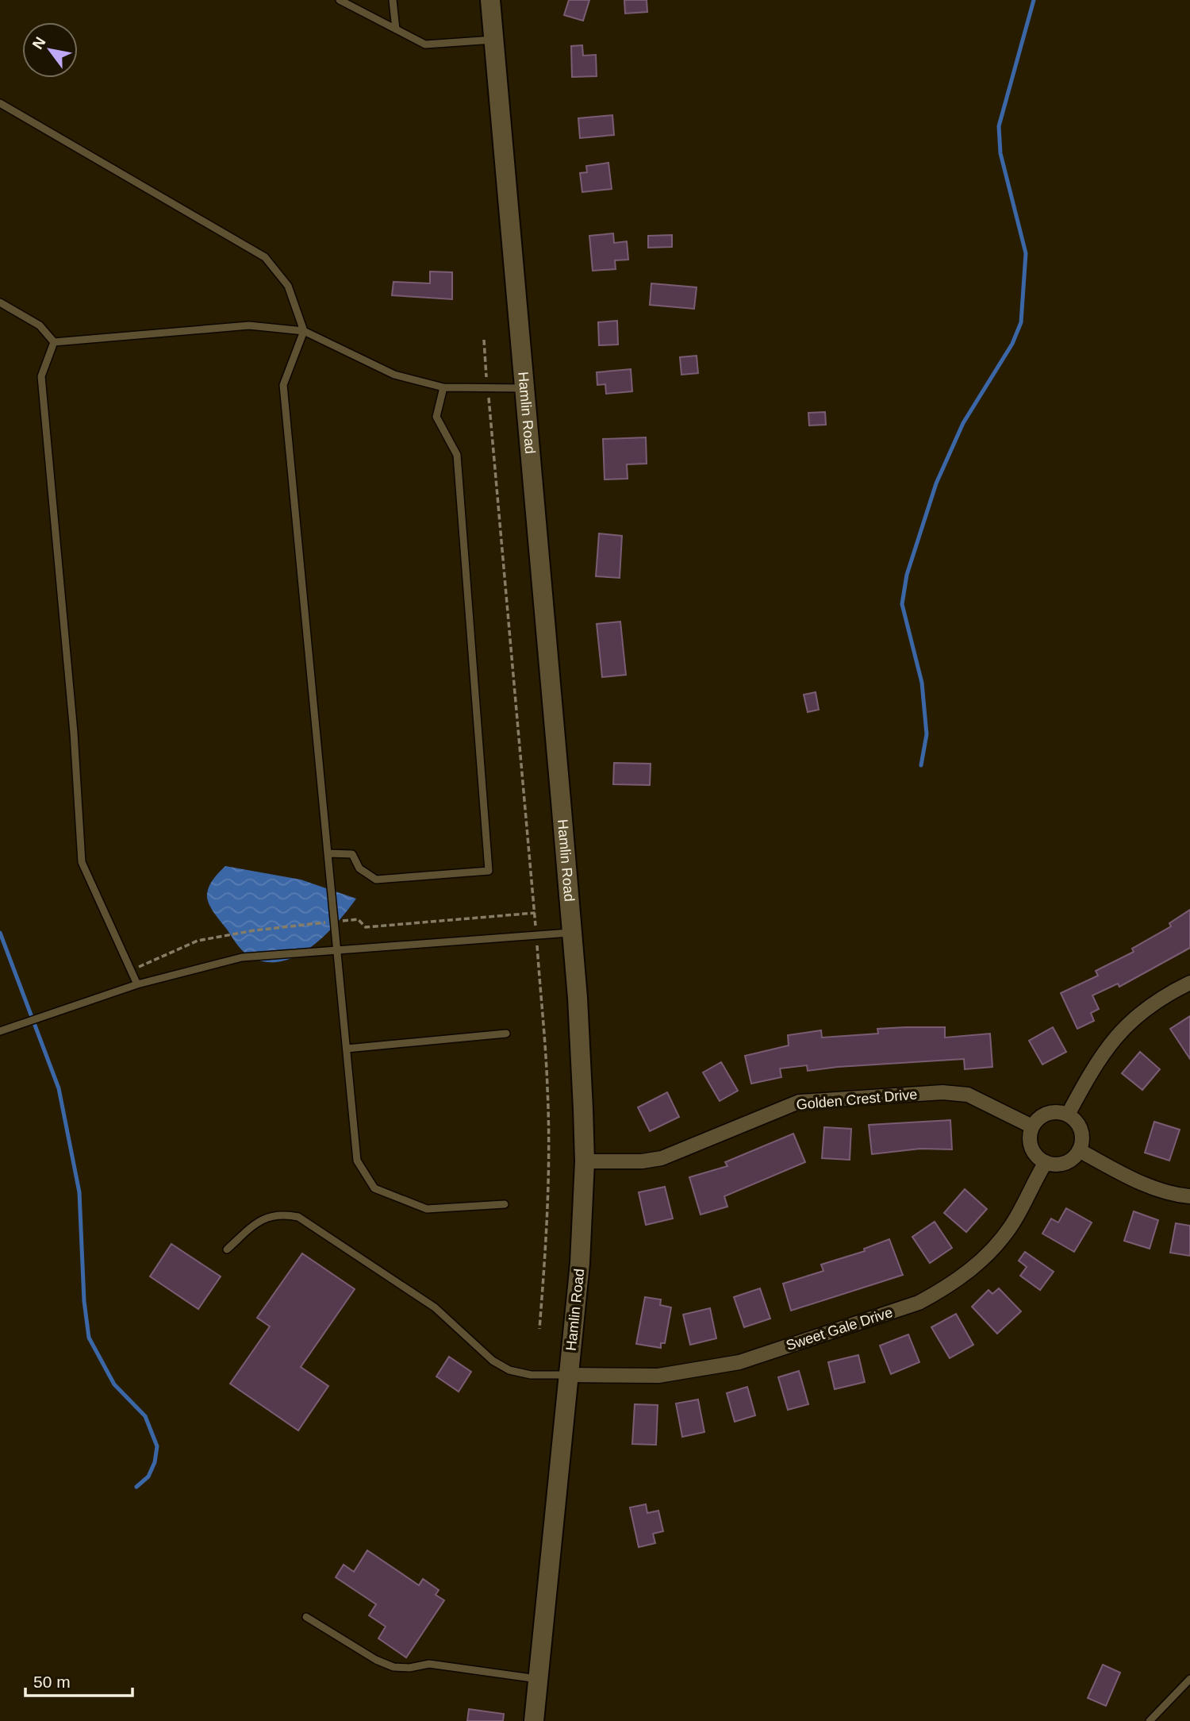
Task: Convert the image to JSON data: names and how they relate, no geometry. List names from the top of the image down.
{
  "streets": {
    "street": ["Hamlin Road", "Golden Crest Drive", "Sweet Gale Drive"]
  },
  "crossings": [
    ["Hamlin Road", "Golden Crest Drive"],
    ["Hamlin Road", "Sweet Gale Drive"],
    ["Golden Crest Drive", "Sweet Gale Drive"]
  ],
  "scale_bar": "50 m",
  "north": "top left"
}
